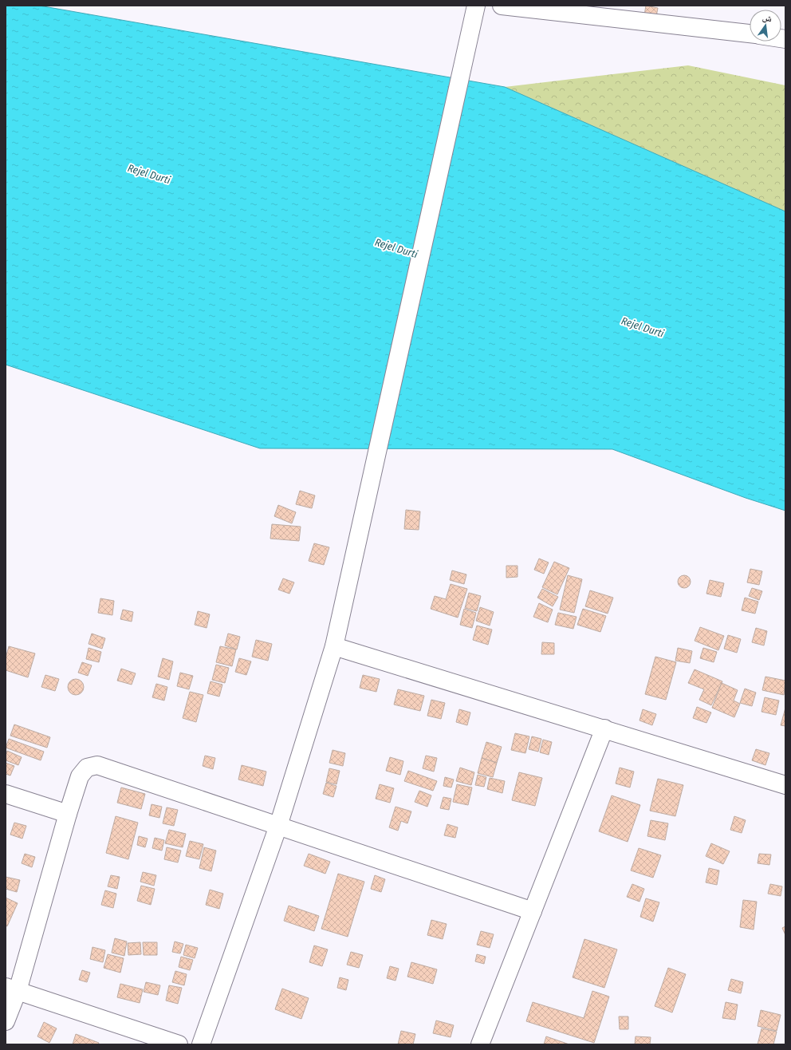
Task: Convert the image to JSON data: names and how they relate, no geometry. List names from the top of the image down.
{
  "water": ["Rejel Durti"],
  "north": "top"
}
